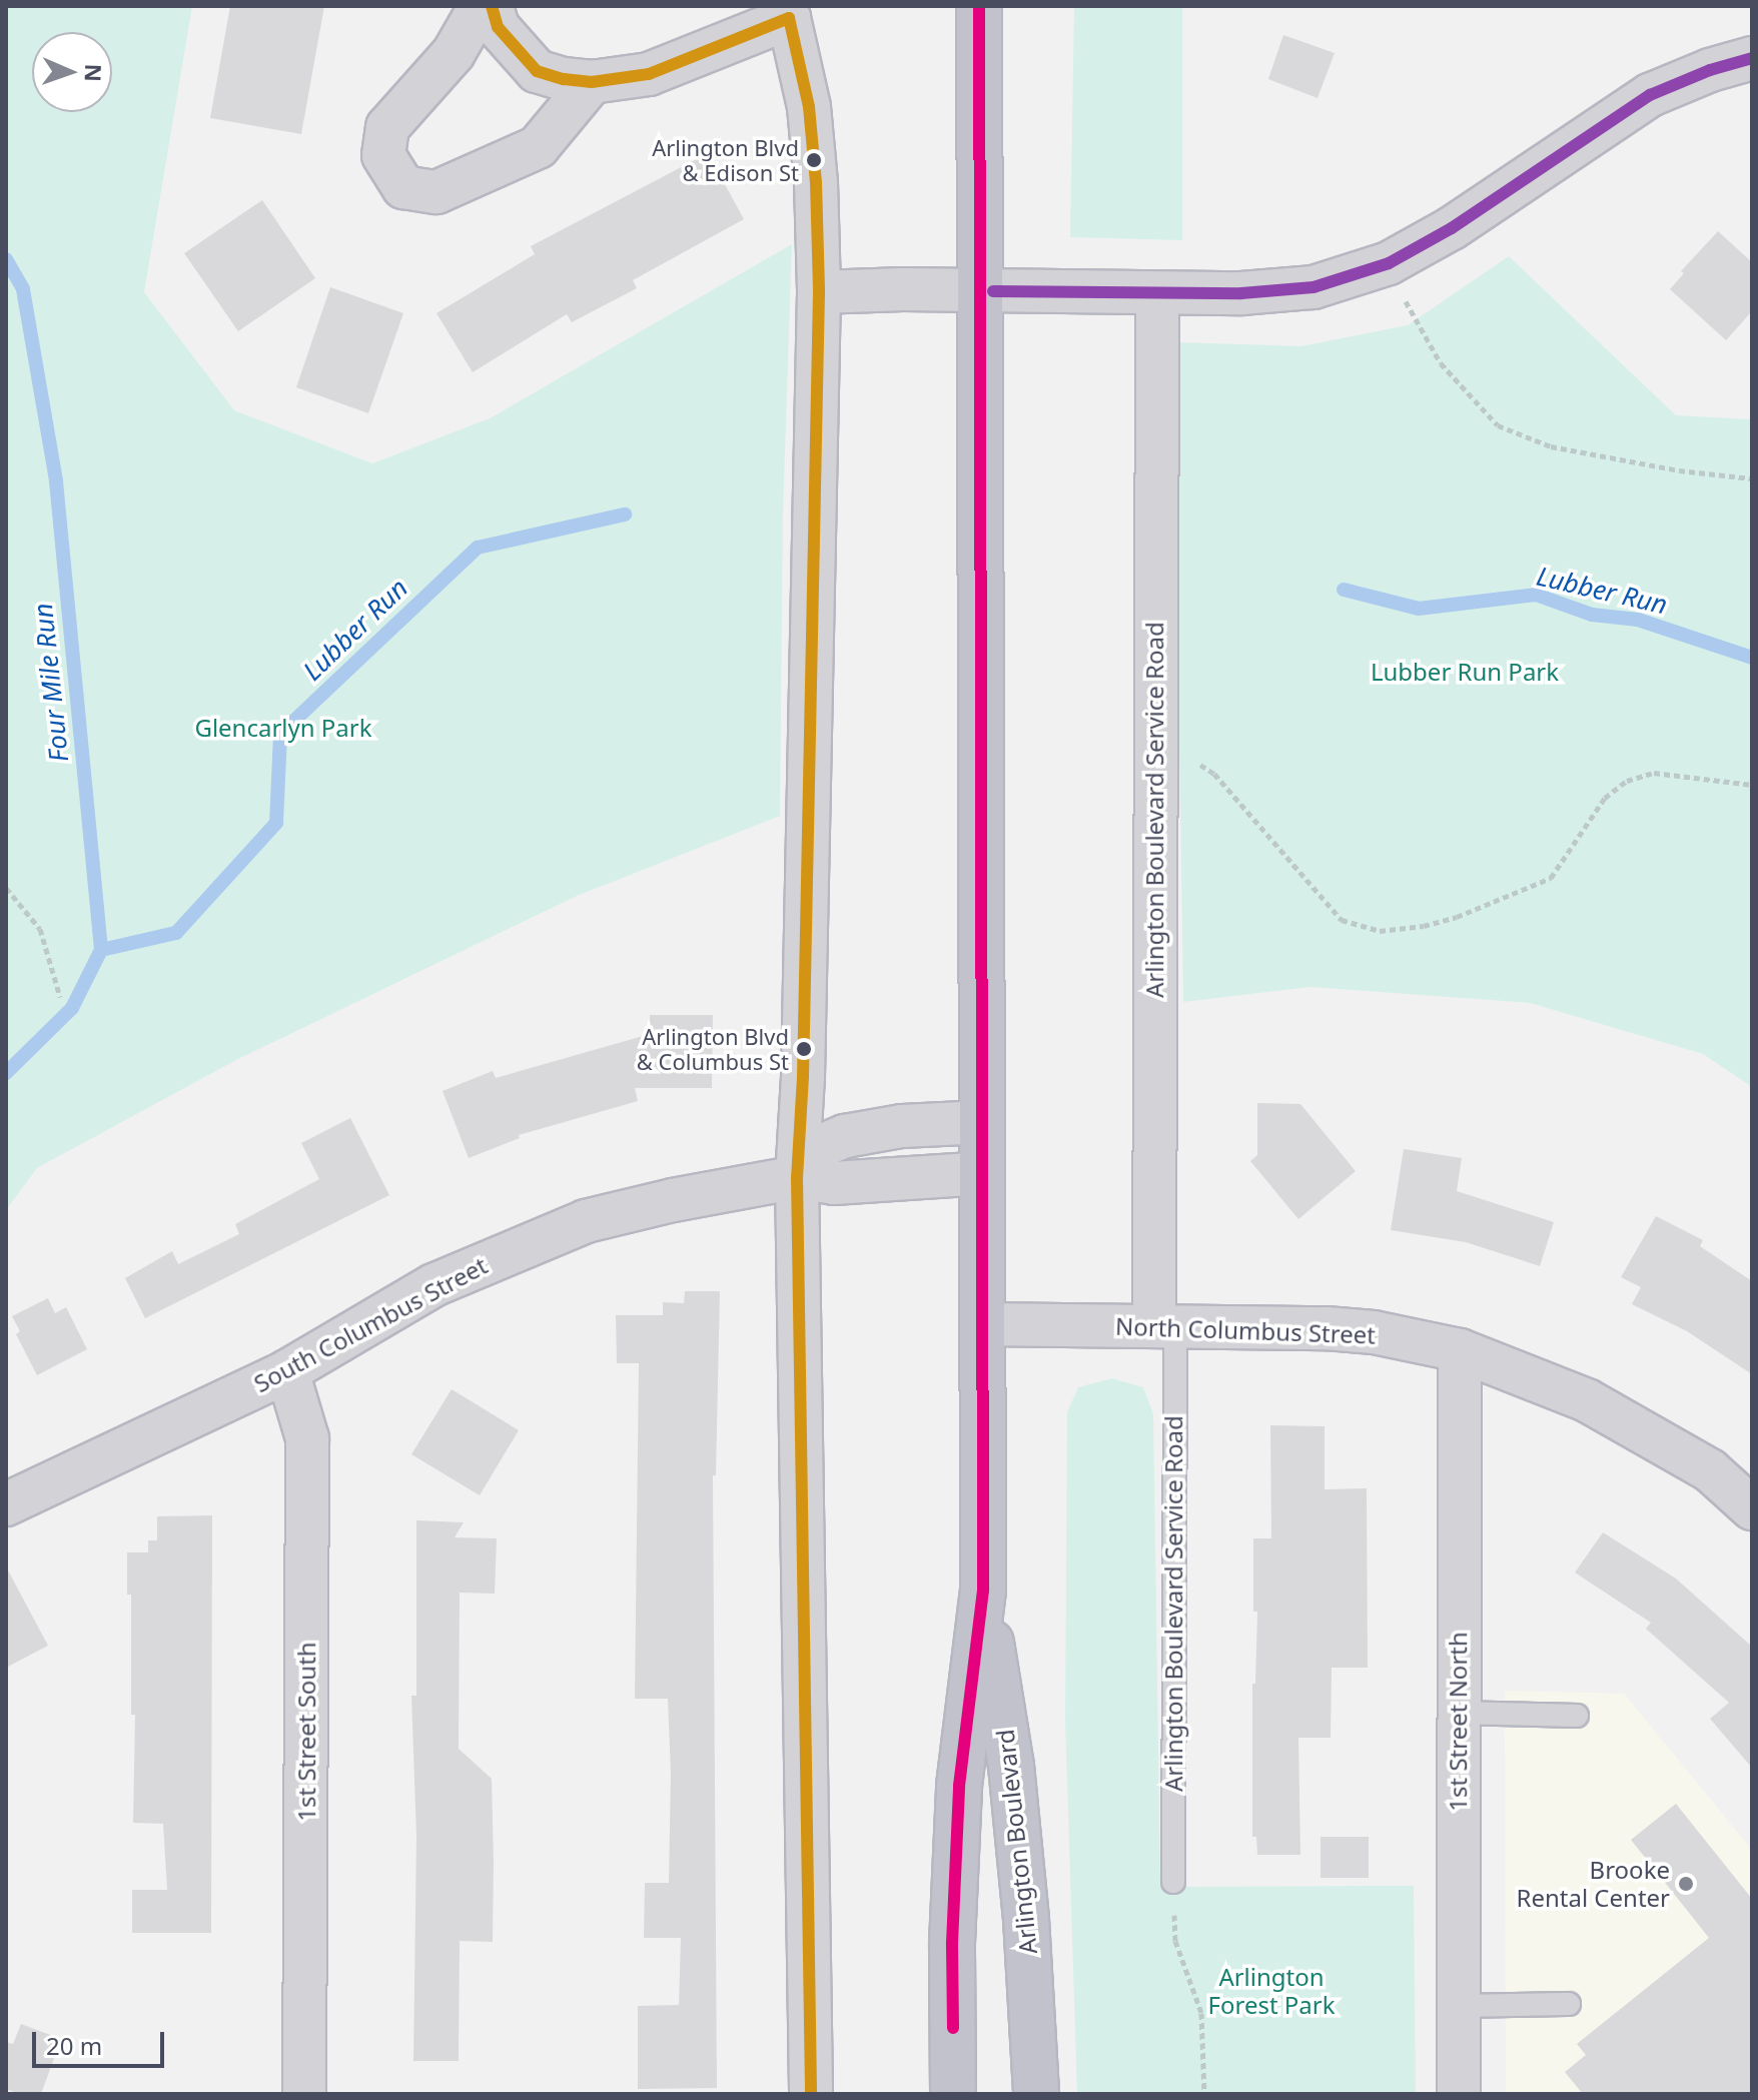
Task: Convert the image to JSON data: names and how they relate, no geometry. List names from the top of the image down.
{
  "streets": {
    "highway": ["Arlington Boulevard"],
    "street": [
      "Arlington Boulevard Service Road",
      "South Columbus Street",
      "North Columbus Street",
      "1st Street North",
      "1st Street South"
    ]
  },
  "crossings": [
    ["Arlington Boulevard Service Road", "North Columbus Street"],
    ["South Columbus Street", "1st Street South"],
    ["South Columbus Street", "Arlington Boulevard"],
    ["North Columbus Street", "1st Street North"],
    ["North Columbus Street", "Arlington Boulevard"]
  ],
  "water": ["Lubber Run", "Four Mile Run"],
  "parks": ["Lubber Run Park", "Glencarlyn Park", "Arlington Forest Park"],
  "places": ["Arlington Blvd & Edison St", "Arlington Blvd & Columbus St", "Brooke Rental Center"],
  "scale_bar": "20 m",
  "north": "right"
}
